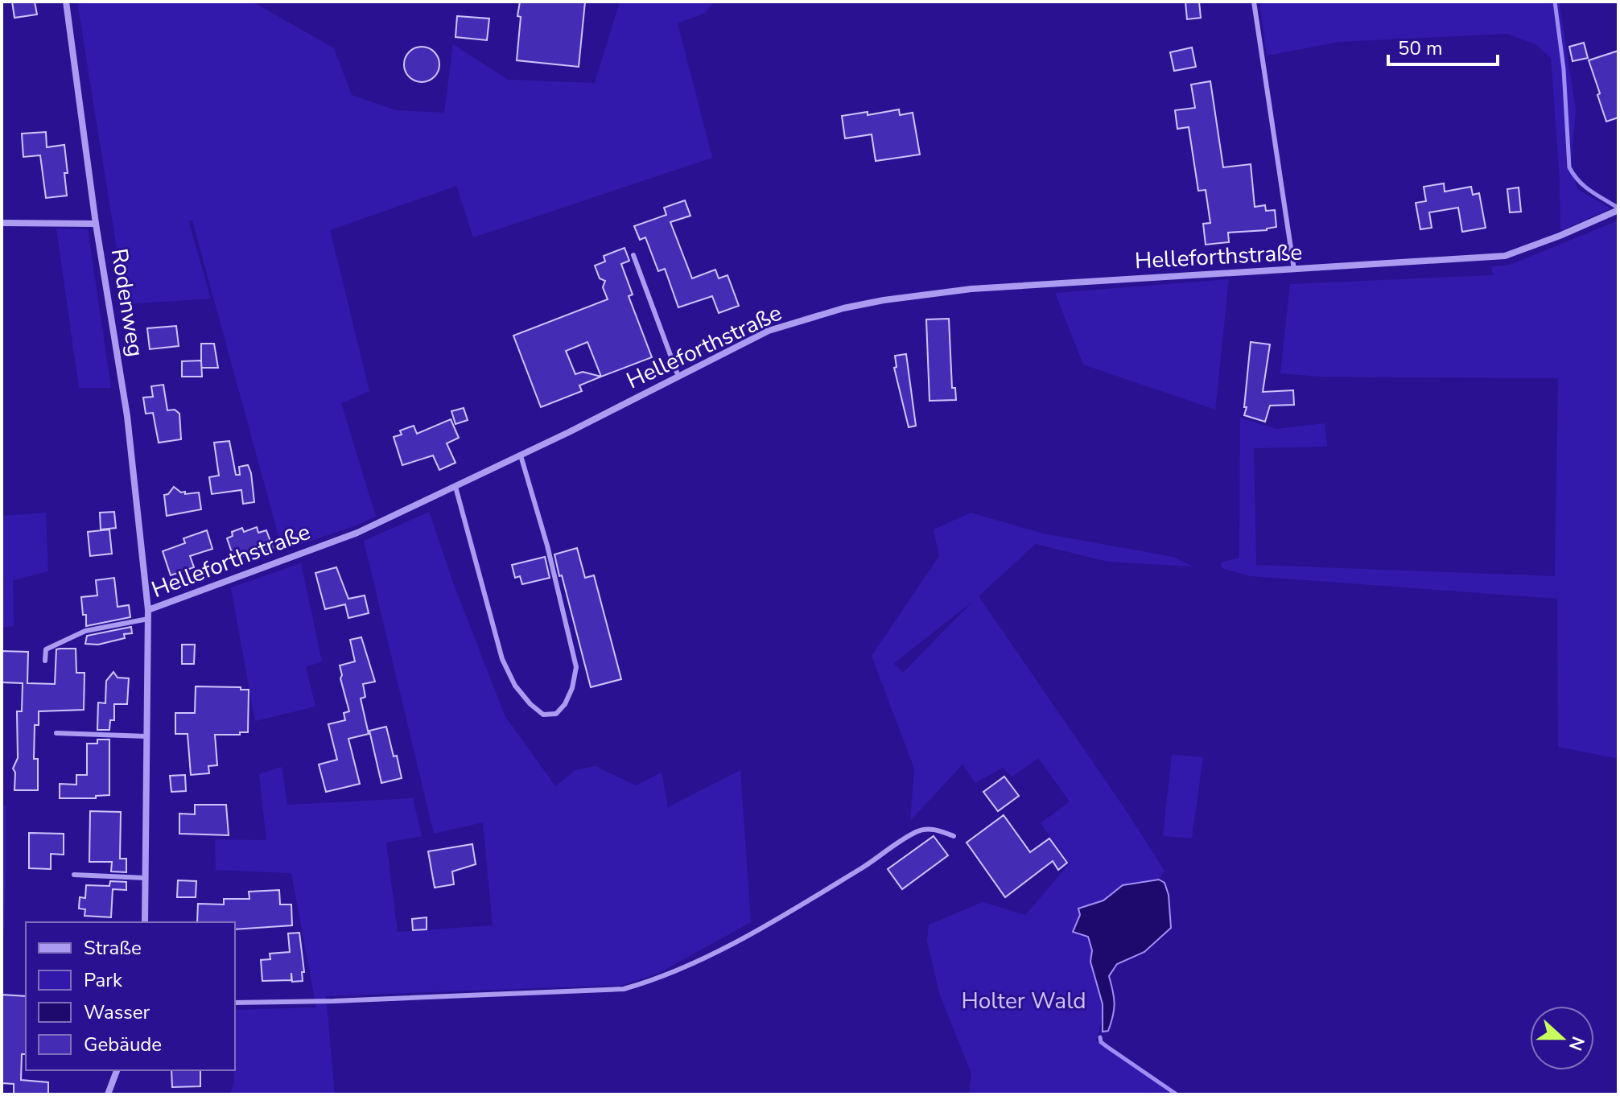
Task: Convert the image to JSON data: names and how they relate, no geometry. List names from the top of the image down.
{
  "streets": {
    "street": ["Helleforthstraße", "Rodenweg"]
  },
  "crossings": [
    ["Helleforthstraße", "Rodenweg"]
  ],
  "parks": ["Holter Wald"],
  "legend": [
    "Straße",
    "Park",
    "Wasser",
    "Gebäude"
  ],
  "scale_bar": "50 m",
  "north": "right"
}
